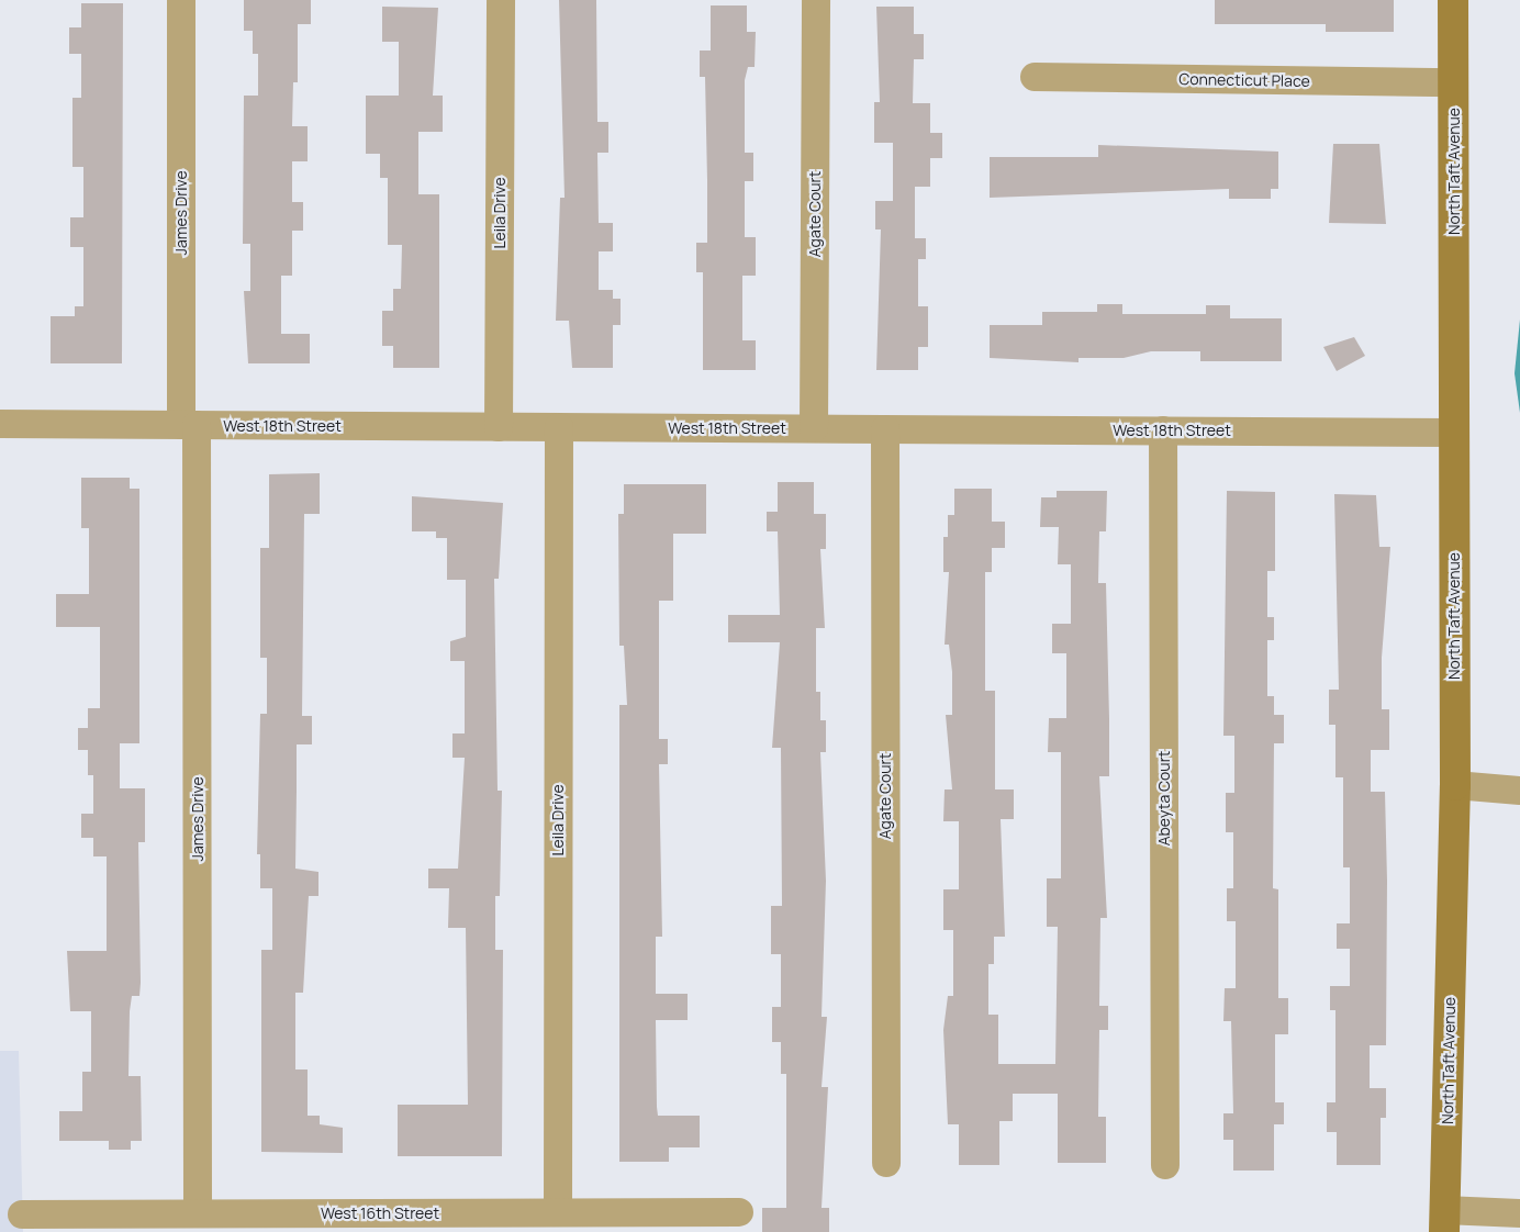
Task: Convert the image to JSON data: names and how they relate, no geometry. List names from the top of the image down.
{
  "streets": {
    "main road": ["North Taft Avenue"],
    "street": [
      "Connecticut Place",
      "James Drive",
      "Leila Drive",
      "Agate Court",
      "West 18th Street",
      "Abeyta Court",
      "West 16th Street"
    ]
  },
  "crossings": [
    ["Connecticut Place", "North Taft Avenue"],
    ["North Taft Avenue", "West 18th Street"],
    ["James Drive", "West 18th Street"],
    ["James Drive", "West 16th Street"],
    ["Leila Drive", "West 18th Street"],
    ["Leila Drive", "West 16th Street"],
    ["Agate Court", "West 18th Street"],
    ["West 18th Street", "Abeyta Court"]
  ]
}
